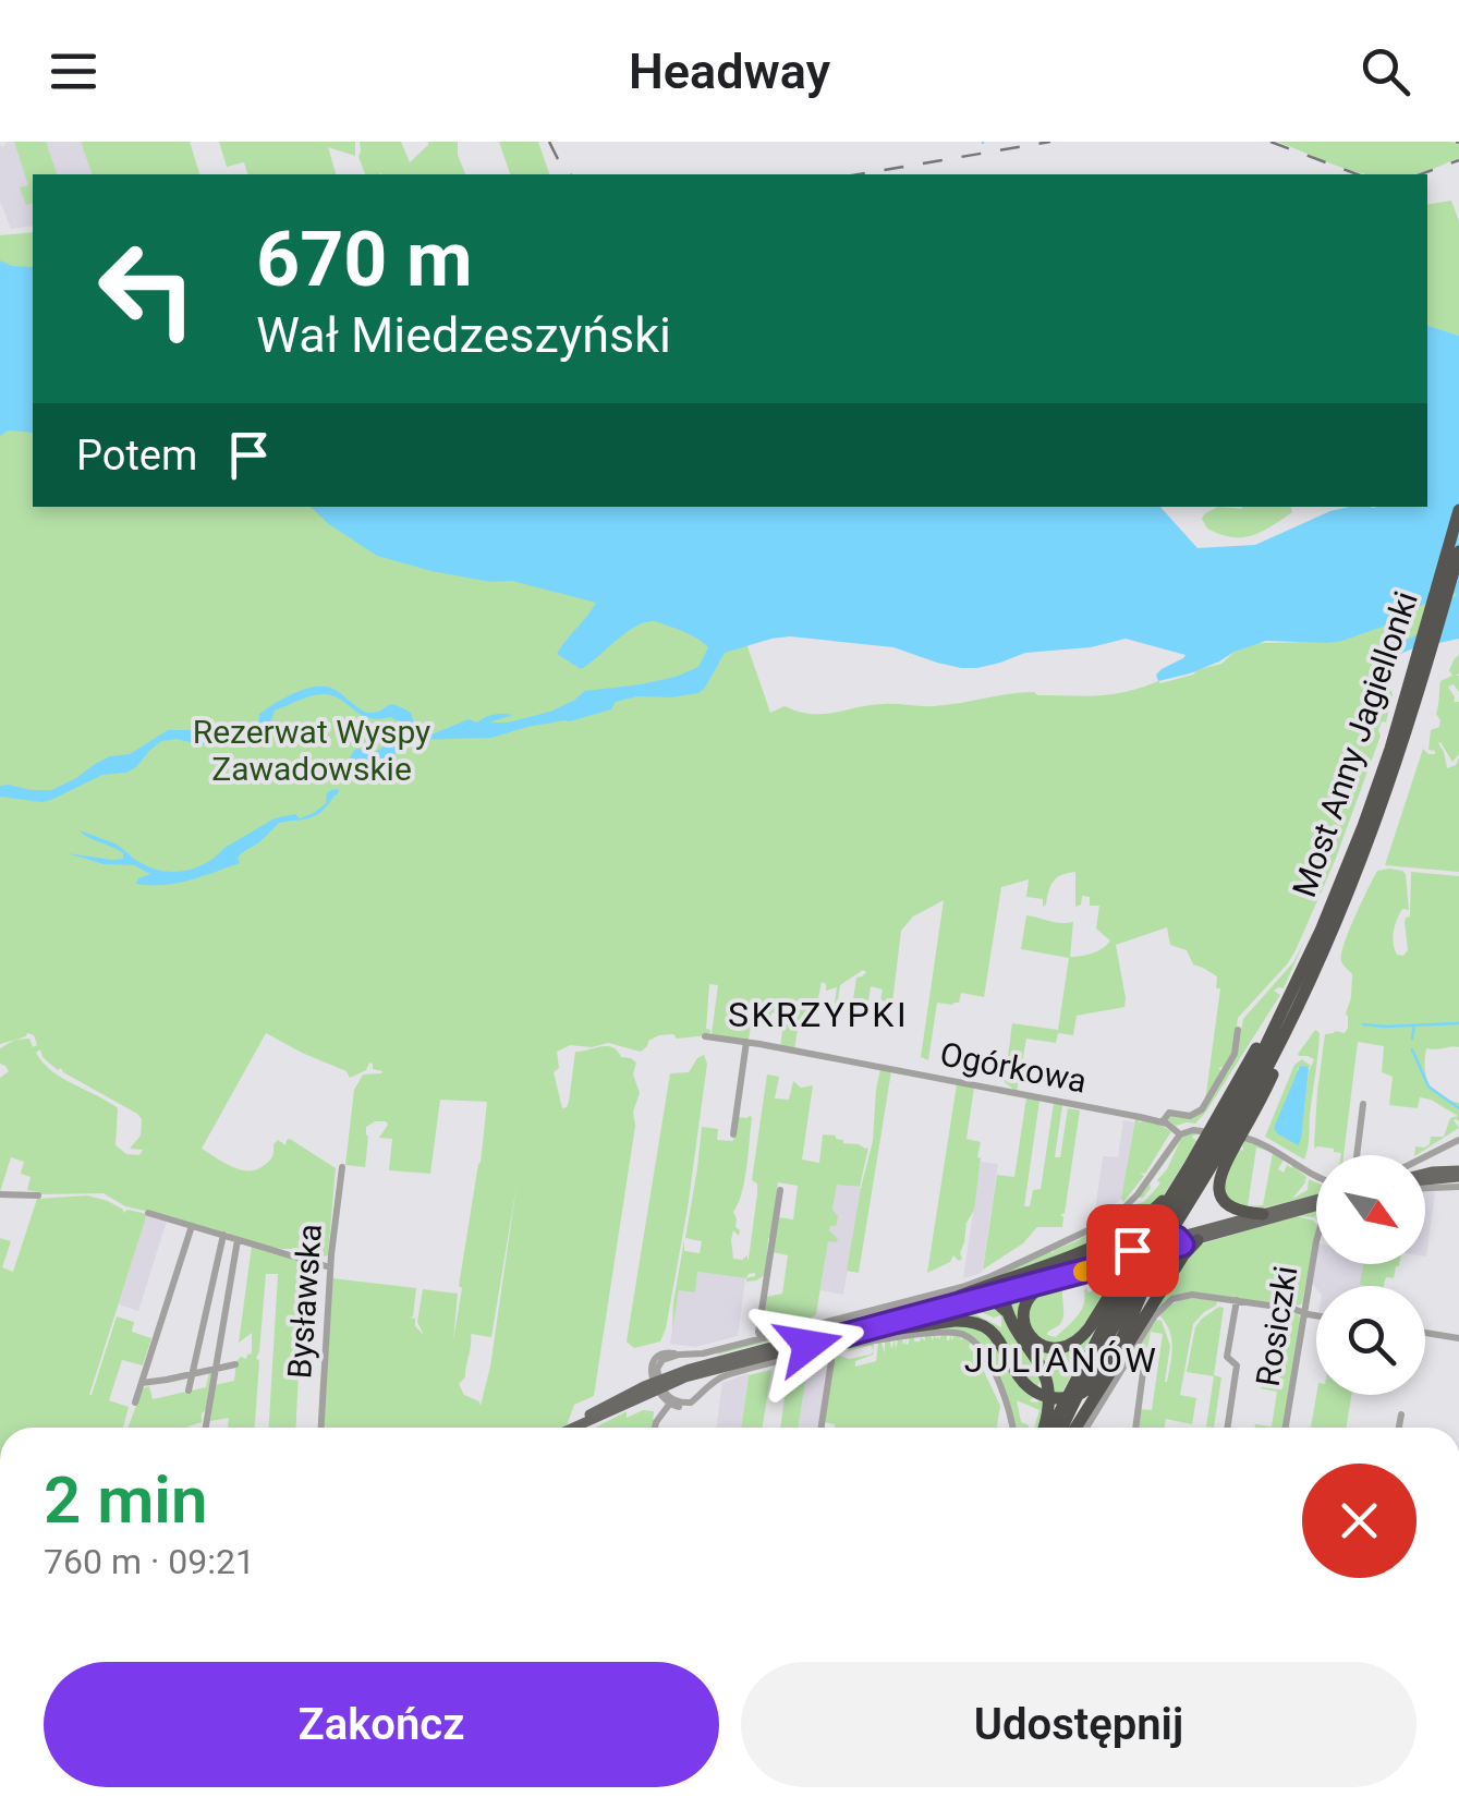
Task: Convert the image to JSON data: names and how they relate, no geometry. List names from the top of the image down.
{
  "streets": {
    "highway": ["Most Anny Jagiellonki"],
    "street": ["Ogórkowa", "Bysławska", "Rosiczki"]
  },
  "districts": ["SKRZYPKI", "JULIANÓW"],
  "parks": ["Rezerwat Wyspy Zawadowskie"],
  "north": "bottom right",
  "page": {
    "header": "Headway",
    "turn": ["670 m", "Wał Miedzeszyński"],
    "then": "Potem",
    "heading": ["2 min", "760 m · 09:21"],
    "buttons": ["Zakończ", "Udostępnij"]
  }
}
